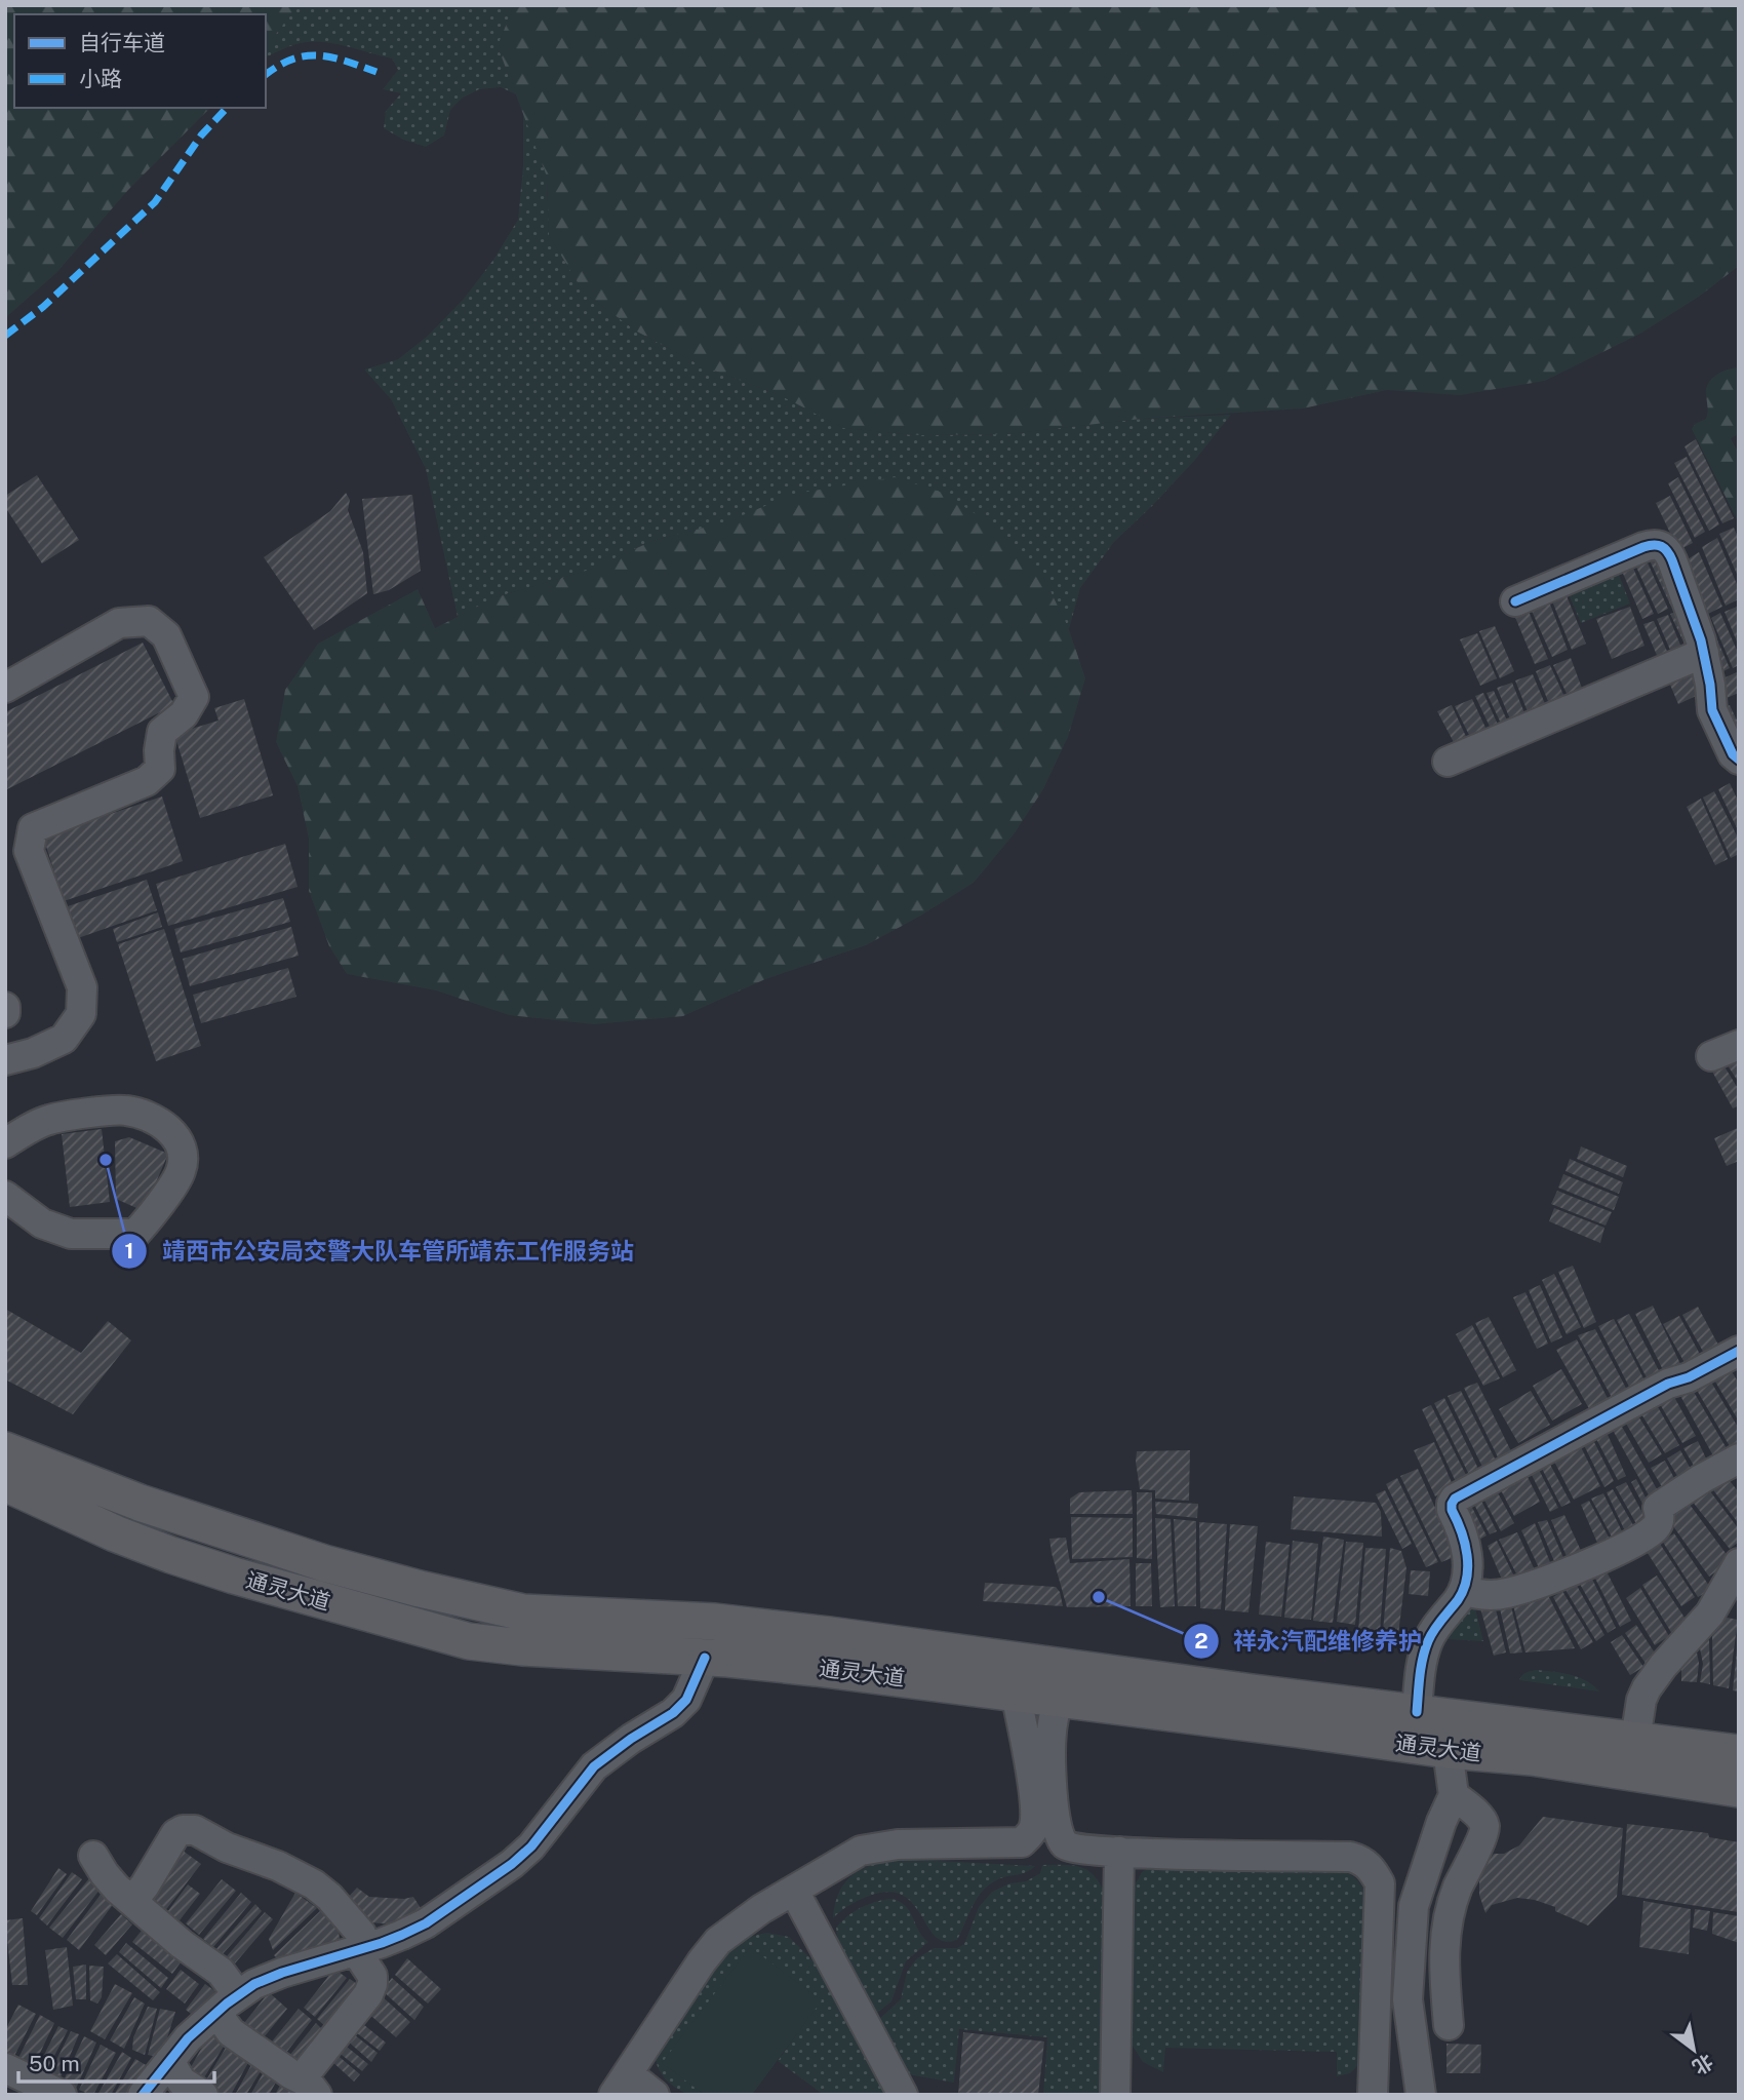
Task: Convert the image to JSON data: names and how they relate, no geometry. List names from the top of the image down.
{
  "streets": {
    "main road": ["通灵大道"]
  },
  "places": ["靖西市公安局交警大队车管所靖东工作服务站", "祥永汽配维修养护"],
  "legend": ["自行车道", "小路"],
  "scale_bar": "50 m",
  "north": "bottom right"
}
